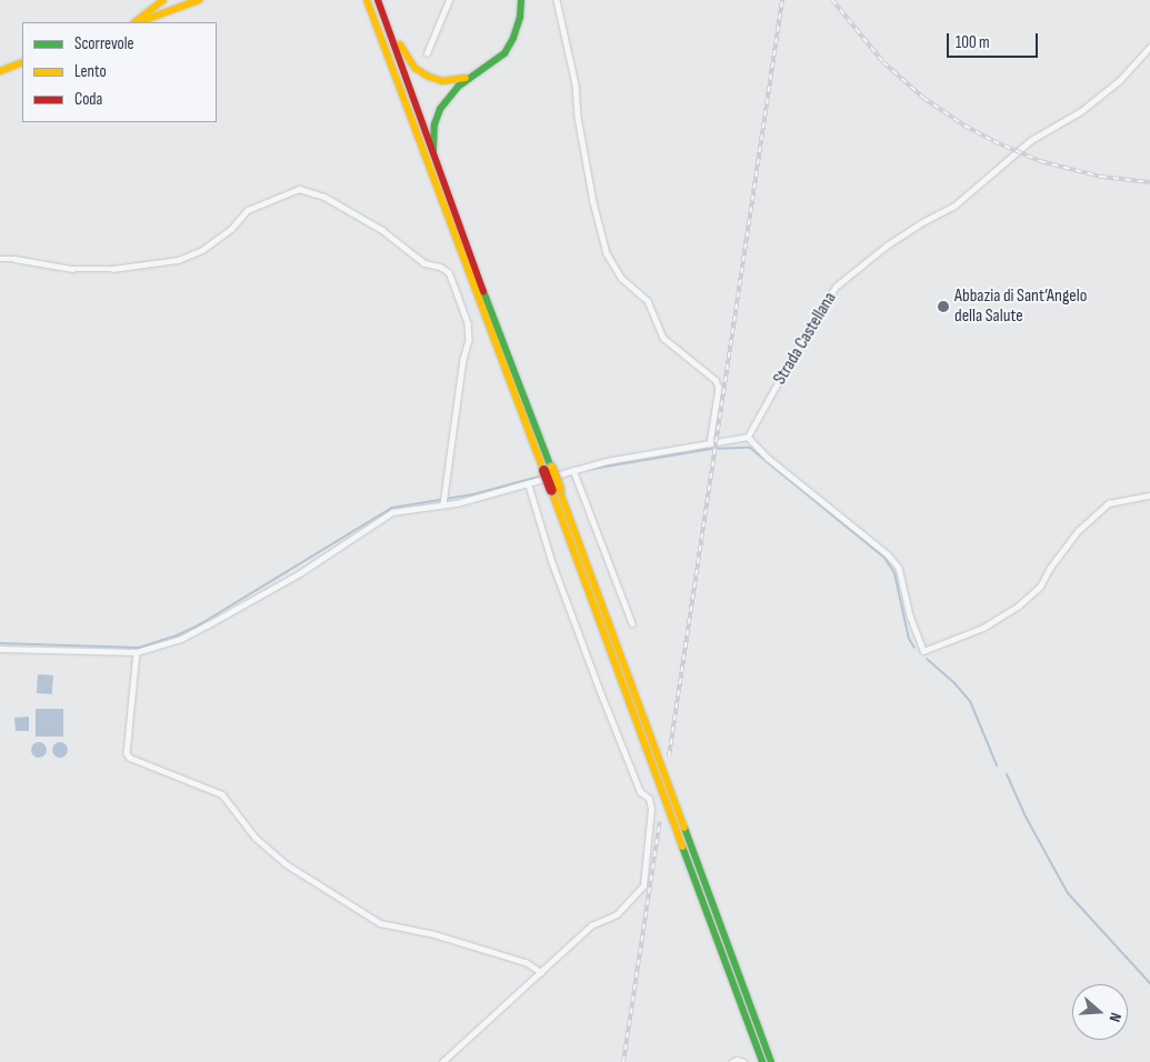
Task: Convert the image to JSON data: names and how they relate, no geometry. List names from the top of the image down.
{
  "streets": {
    "street": ["Strada Castellana"]
  },
  "places": ["Abbazia di Sant’Angelo della Salute"],
  "legend": ["Scorrevole", "Lento", "Coda"],
  "scale_bar": "100 m",
  "north": "right"
}
